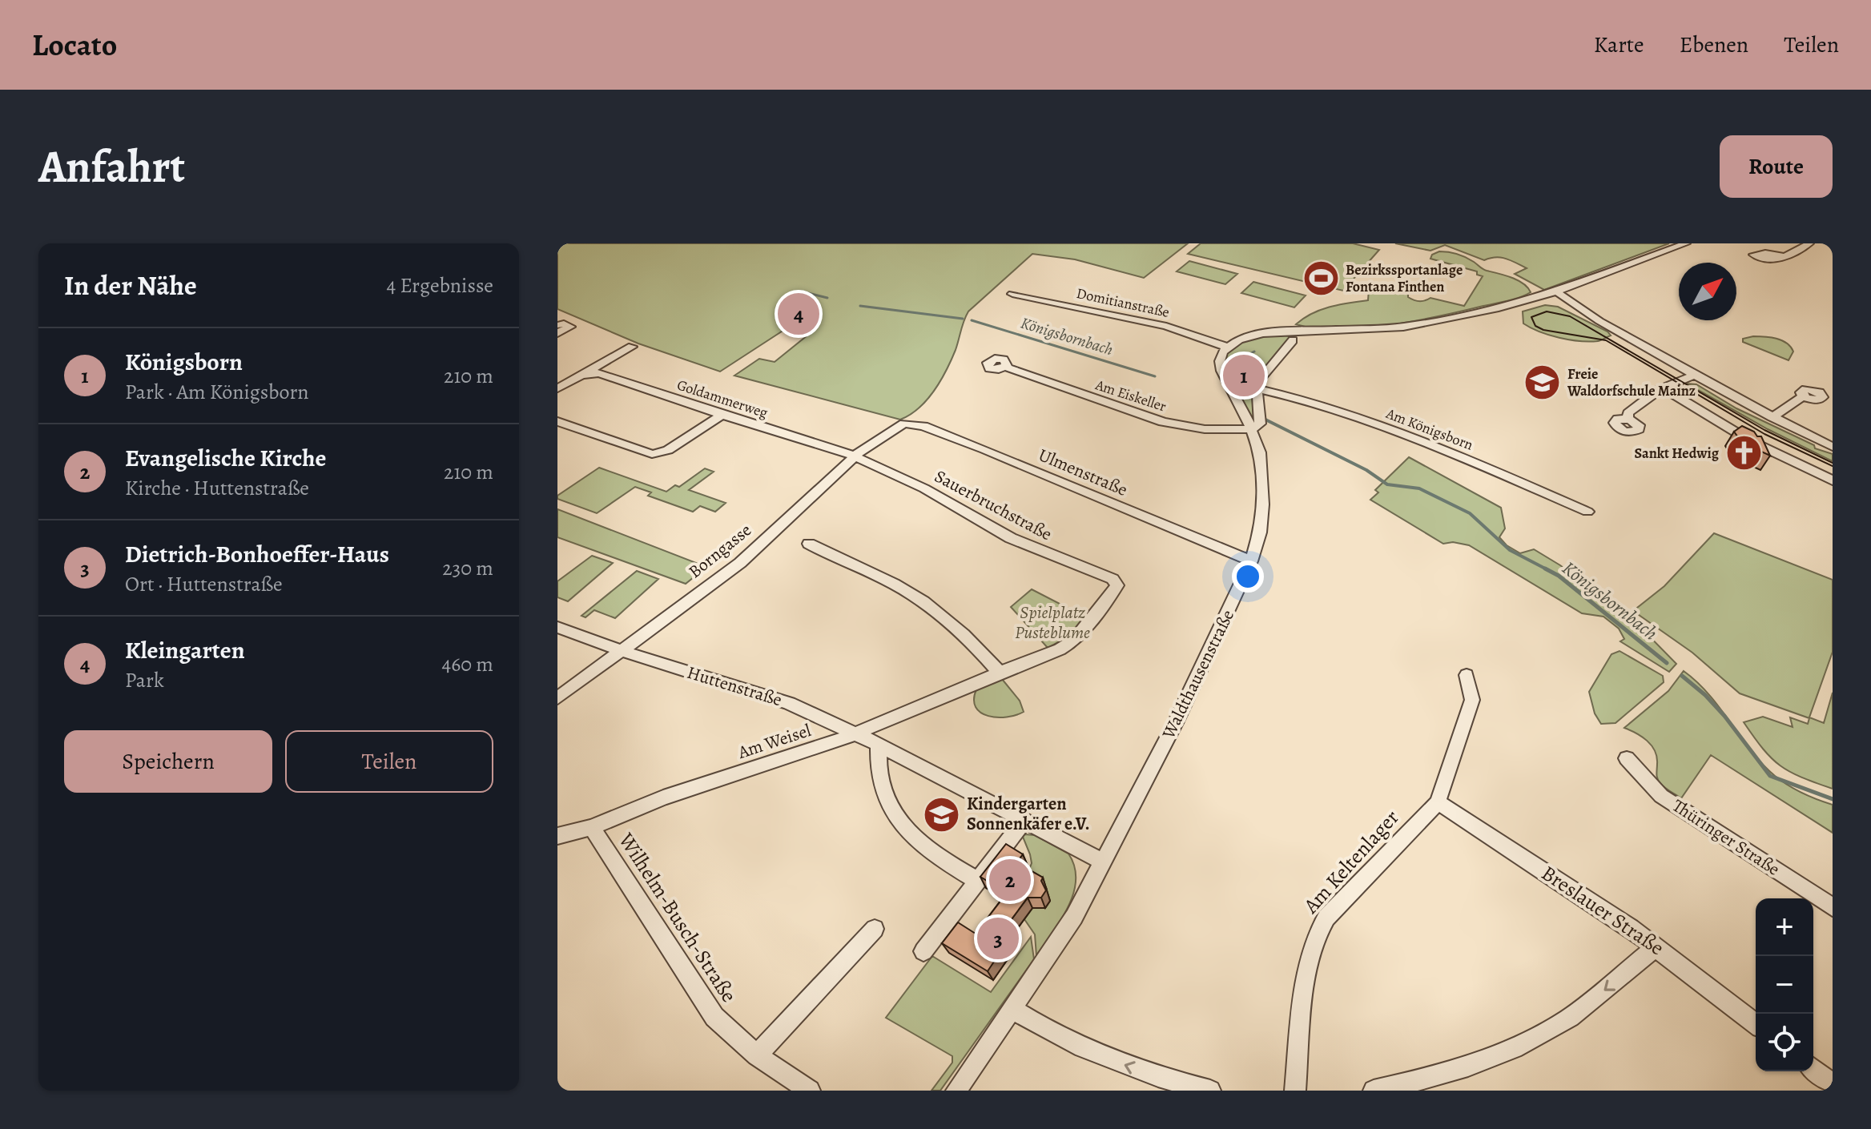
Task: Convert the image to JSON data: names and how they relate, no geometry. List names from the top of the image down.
{
  "streets": {
    "street": [
      "Domitianstraße",
      "Am Eiskeller",
      "Goldammerweg",
      "Am Königsborn",
      "Ulmenstraße",
      "Sauerbruchstraße",
      "Borngasse",
      "Waldthausenstraße",
      "Huttenstraße",
      "Am Weisel",
      "Thüringer Straße",
      "Am Keltenlager",
      "Breslauer Straße",
      "Wilhelm-Busch-Straße"
    ]
  },
  "crossings": [
    ["Domitianstraße", "Waldthausenstraße"],
    ["Am Eiskeller", "Waldthausenstraße"],
    ["Goldammerweg", "Sauerbruchstraße"],
    ["Goldammerweg", "Borngasse"],
    ["Ulmenstraße", "Borngasse"],
    ["Ulmenstraße", "Waldthausenstraße"],
    ["Sauerbruchstraße", "Borngasse"],
    ["Sauerbruchstraße", "Am Weisel"],
    ["Borngasse", "Huttenstraße"],
    ["Waldthausenstraße", "Huttenstraße"],
    ["Huttenstraße", "Am Weisel"],
    ["Am Weisel", "Wilhelm-Busch-Straße"],
    ["Am Keltenlager", "Breslauer Straße"]
  ],
  "water": ["Königsbornbach"],
  "parks": ["Spielplatz Pusteblume"],
  "places": {
    "sports": ["Bezirkssportanlage Fontana Finthen"],
    "school or university": ["Freie Waldorfschule Mainz", "Kindergarten Sonnenkäfer e.V."],
    "church": ["Sankt Hedwig"]
  },
  "north": "top right",
  "page": {
    "header": "Locato",
    "nav": ["Karte", "Ebenen", "Teilen"],
    "buttons": [
      "Route",
      ["Speichern", "Teilen"]
    ],
    "title": "Anfahrt",
    "heading": ["In der Nähe", "4 Ergebnisse"],
    "pins": [
      "4",
      "1",
      "2",
      "3"
    ],
    "list": [
      {
        "mark": "1",
        "name": "Königsborn",
        "note": "Park · Am Königsborn",
        "value": "210 m"
      },
      {
        "mark": "2",
        "name": "Evangelische Kirche",
        "note": "Kirche · Huttenstraße",
        "value": "210 m"
      },
      {
        "mark": "3",
        "name": "Dietrich-Bonhoeffer-Haus",
        "note": "Ort · Huttenstraße",
        "value": "230 m"
      },
      {
        "mark": "4",
        "name": "Kleingarten",
        "note": "Park",
        "value": "460 m"
      }
    ],
    "map_buttons": ["+", "−"]
  }
}
